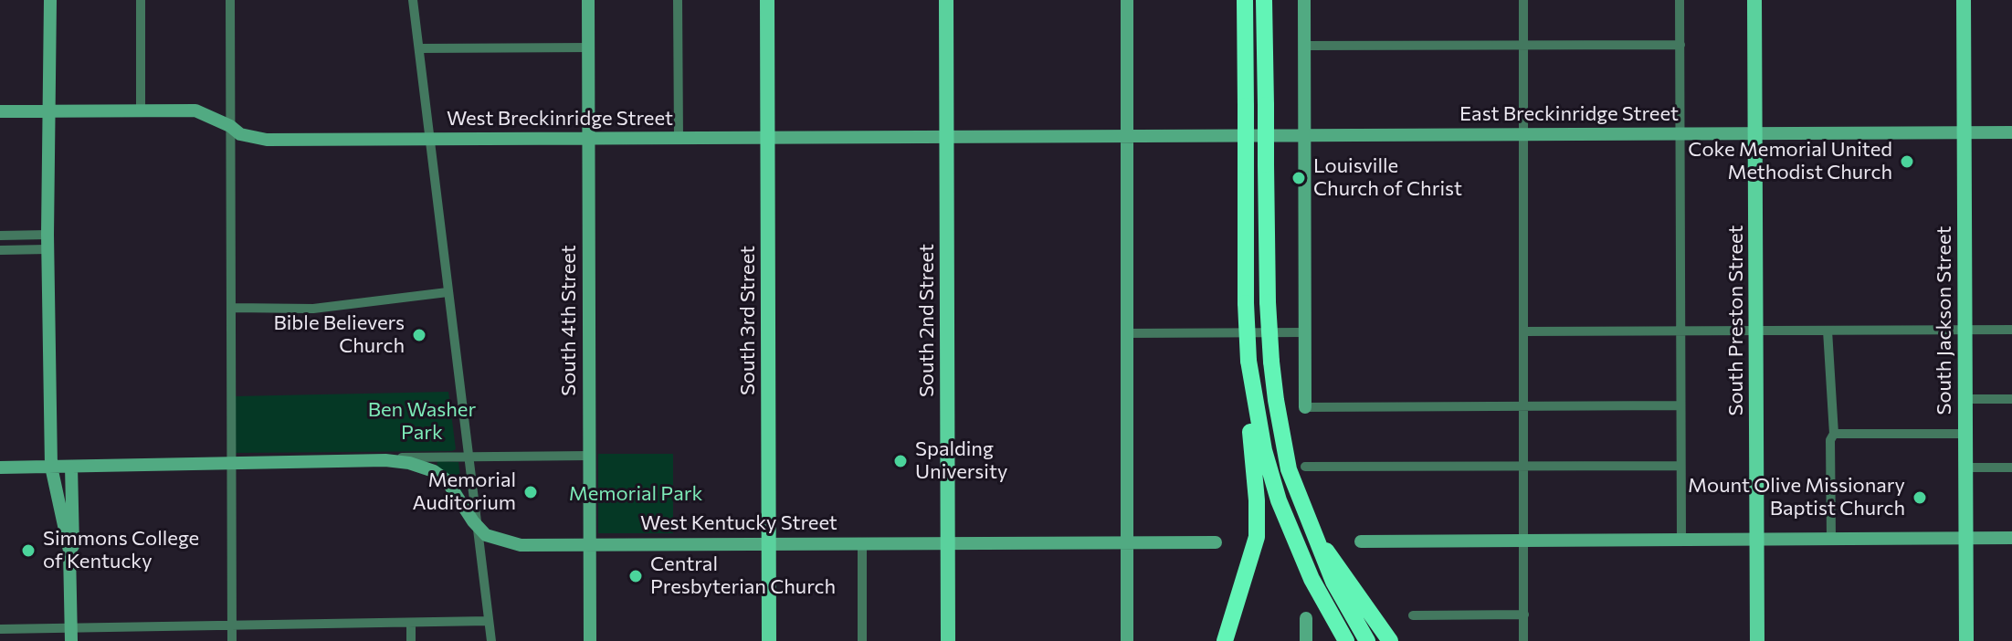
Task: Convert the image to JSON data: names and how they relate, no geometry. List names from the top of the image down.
{
  "streets": {
    "main road": [
      "South 3rd Street",
      "South 2nd Street",
      "South Preston Street",
      "South Jackson Street"
    ],
    "street": [
      "East Breckinridge Street",
      "West Breckinridge Street",
      "South 4th Street",
      "West Kentucky Street"
    ]
  },
  "crossings": [
    ["East Breckinridge Street", "West Breckinridge Street"],
    ["East Breckinridge Street", "South Preston Street"],
    ["East Breckinridge Street", "South Jackson Street"],
    ["West Breckinridge Street", "South 4th Street"],
    ["West Breckinridge Street", "South 3rd Street"],
    ["West Breckinridge Street", "South 2nd Street"],
    ["South 4th Street", "West Kentucky Street"],
    ["South 3rd Street", "West Kentucky Street"],
    ["South 2nd Street", "West Kentucky Street"]
  ],
  "parks": ["Ben Washer Park", "Memorial Park"],
  "places": [
    "Coke Memorial United Methodist Church",
    "Louisville Church of Christ",
    "Bible Believers Church",
    "Spalding University",
    "Memorial Auditorium",
    "Mount Olive Missionary Baptist Church",
    "Simmons College of Kentucky",
    "Central Presbyterian Church"
  ]
}
